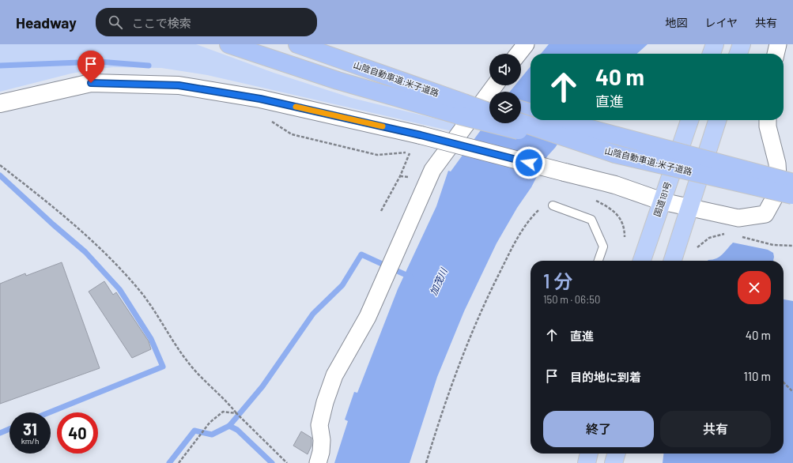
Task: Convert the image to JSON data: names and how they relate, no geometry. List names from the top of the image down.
{
  "streets": {
    "highway": ["山陰自動車道;米子道路", "国道181号"]
  },
  "water": ["加茂川"],
  "page": {
    "header": "Headway",
    "search": "ここで検索",
    "nav": ["地図", "レイヤ", "共有"],
    "turn": ["40 m", "直進"],
    "heading": ["1 分", "150 m · 06:50"],
    "list": [
      {
        "name": "直進",
        "value": "40 m"
      },
      {
        "name": "目的地に到着",
        "value": "110 m"
      }
    ],
    "buttons": ["終了", "共有"],
    "speed": "31 km/h",
    "limit": "40"
  }
}
